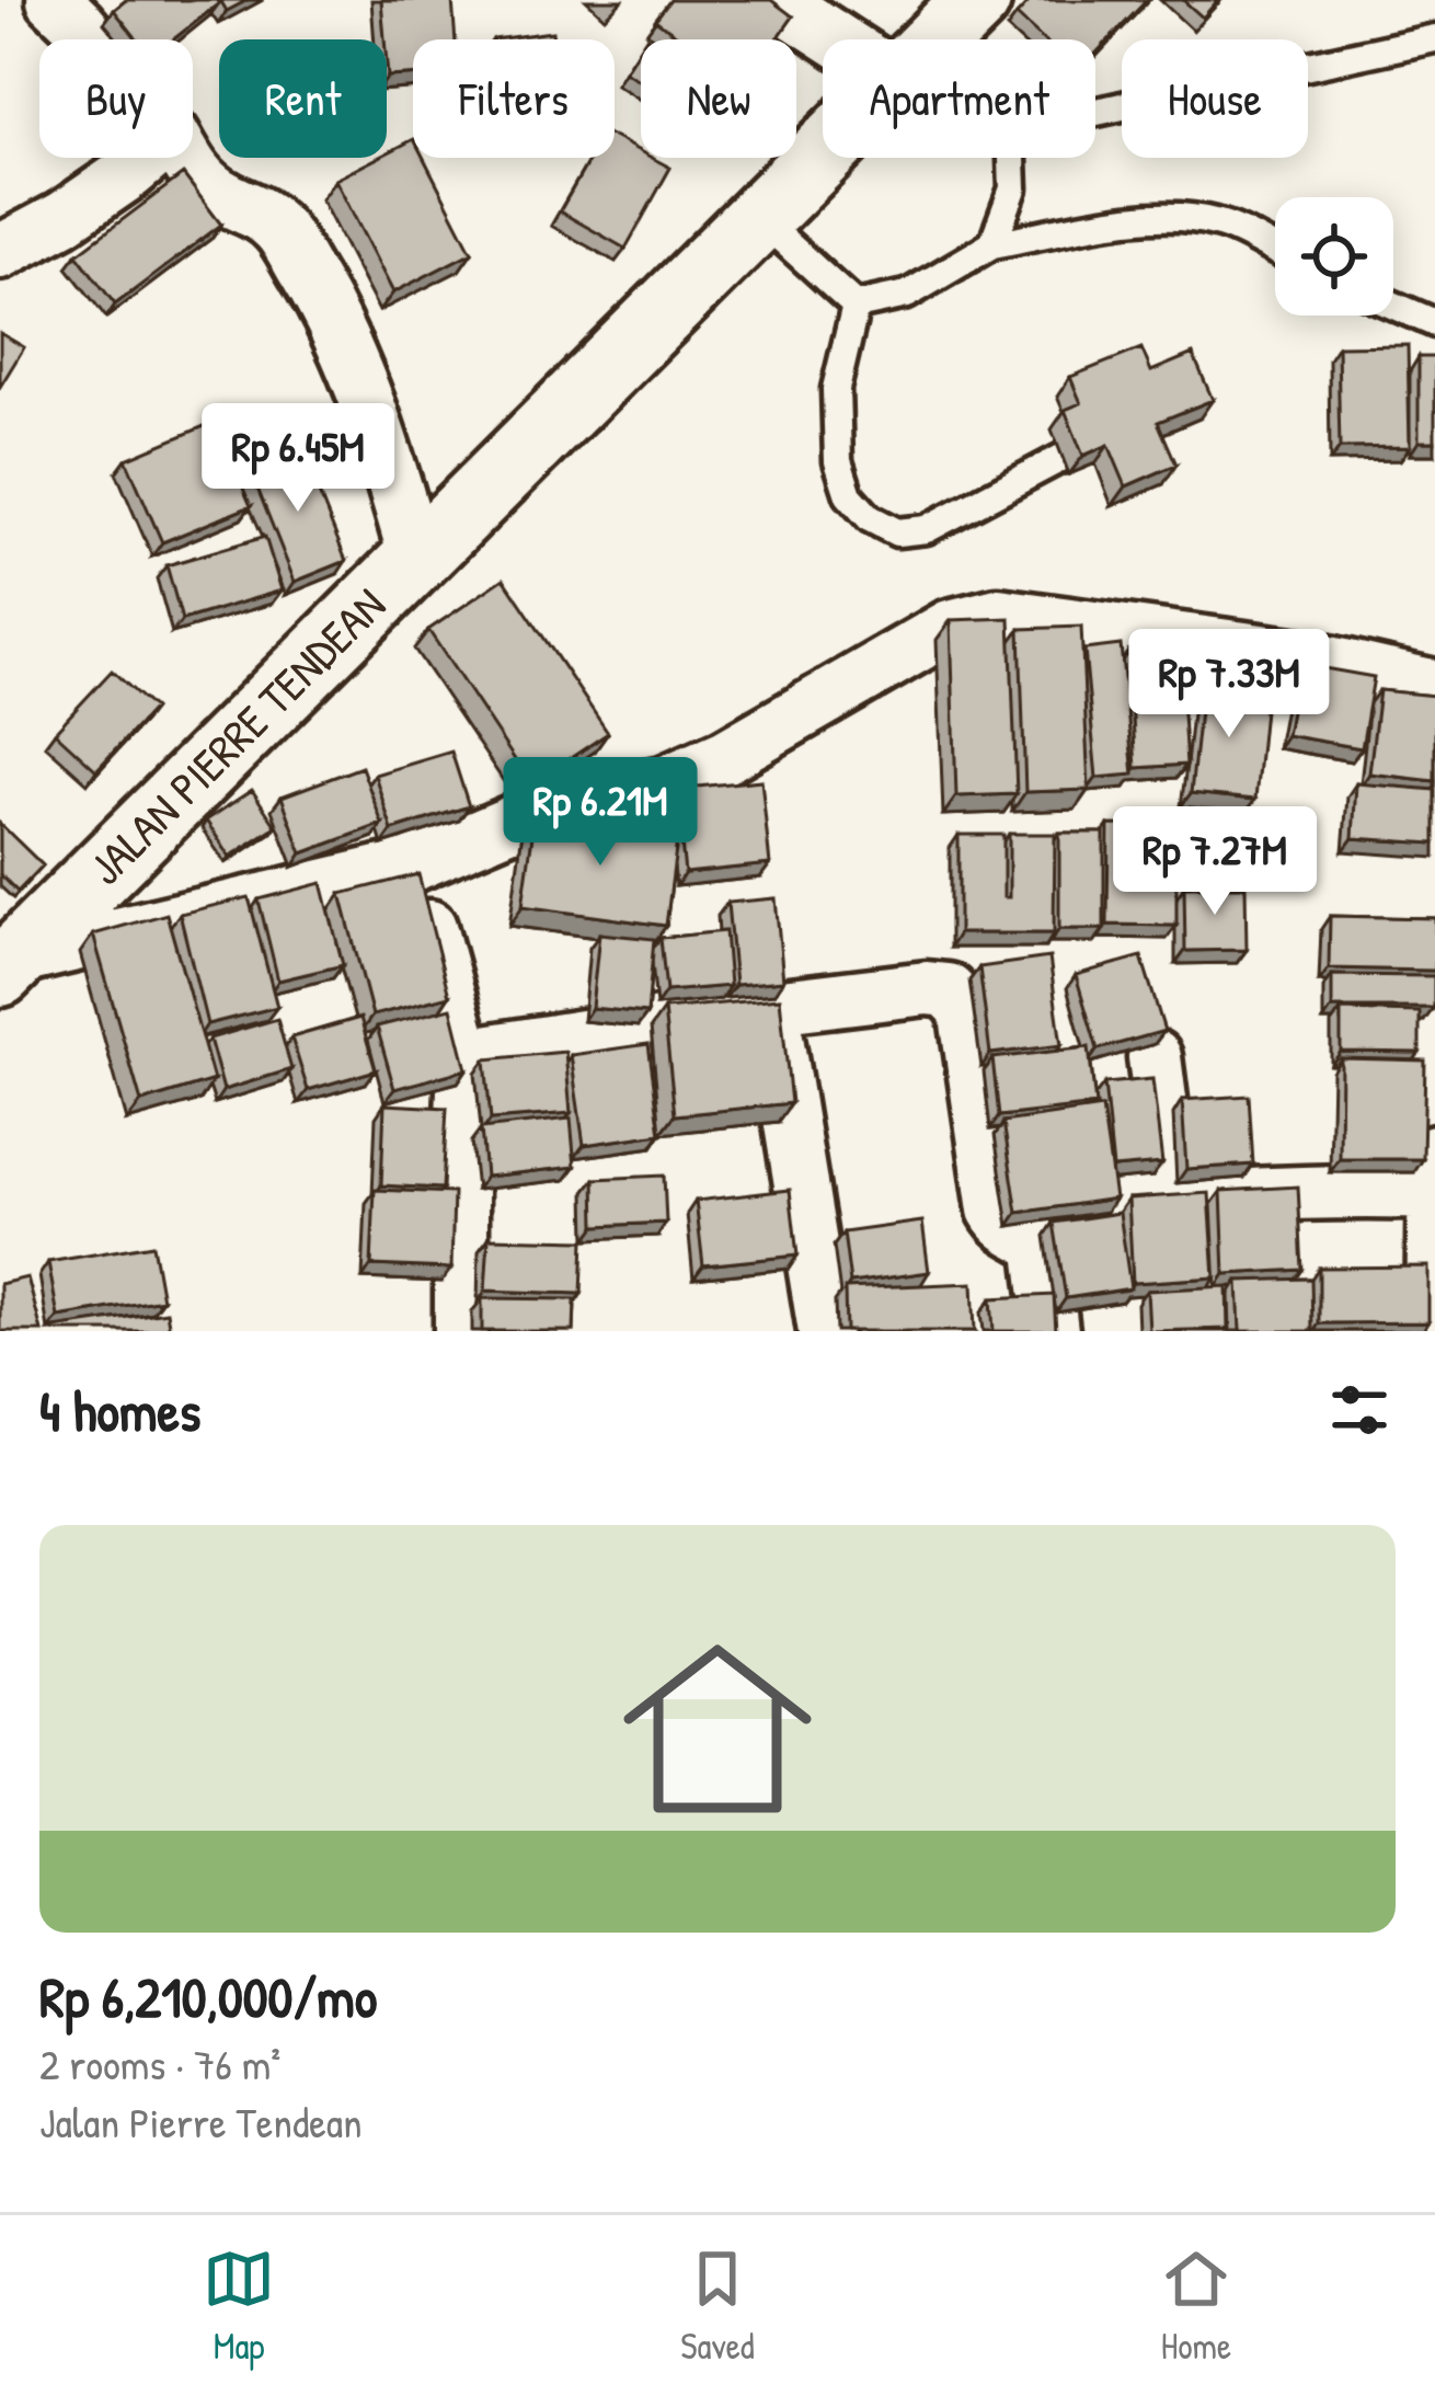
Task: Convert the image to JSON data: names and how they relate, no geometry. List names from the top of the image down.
{
  "streets": {
    "street": ["JALAN PIERRE TENDEAN"]
  },
  "page": {
    "chip": [
      "Buy",
      "Rent",
      "Filters",
      "New",
      "Apartment",
      "House"
    ],
    "price": [
      "Rp 6.45M",
      "Rp 7.33M",
      "Rp 6.21M",
      "Rp 7.27M"
    ],
    "heading": "4 homes",
    "list": [
      {
        "name": "Rp 6,210,000/mo",
        "note": "2 rooms · 76 m² · Jalan Pierre Tendean"
      }
    ],
    "tabs": ["Map", "Saved", "Home"]
  }
}
